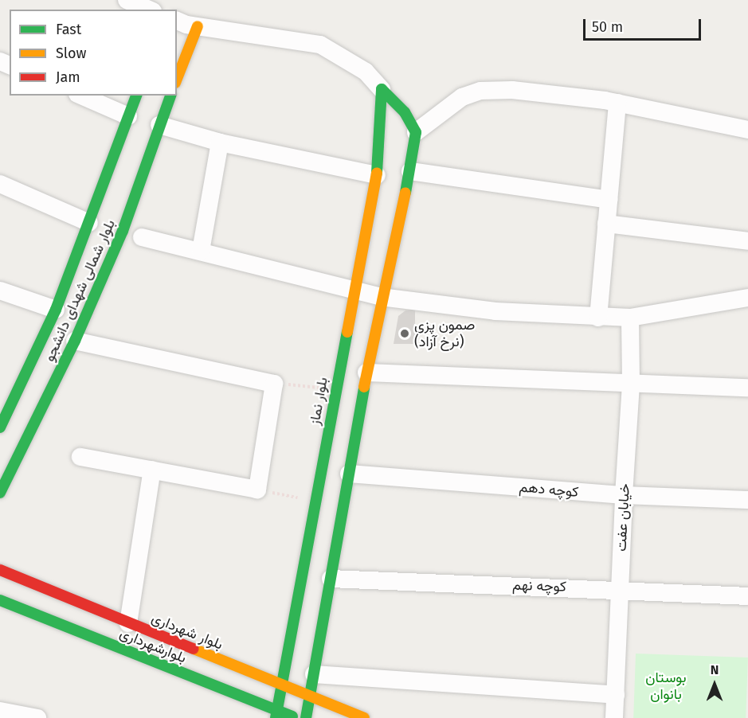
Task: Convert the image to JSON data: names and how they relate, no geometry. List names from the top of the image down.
{
  "streets": {
    "main road": [
      "بلوار شمالی شهدای دانشجو",
      "بلوار نماز",
      "بلوار شهرداری",
      "بلوارشهرداری"
    ],
    "street": ["کوچه دهم", "خیابان عفت", "کوچه نهم"]
  },
  "crossings": [
    ["بلوار نماز", "بلوار شهرداری"],
    ["بلوار نماز", "بلوارشهرداری"],
    ["کوچه دهم", "خیابان عفت"],
    ["خیابان عفت", "کوچه نهم"]
  ],
  "parks": ["بوستان بانوان"],
  "places": ["صمون پزی (نرخ آزاد)"],
  "legend": ["Fast", "Slow", "Jam"],
  "scale_bar": "50 m",
  "north": "top"
}
